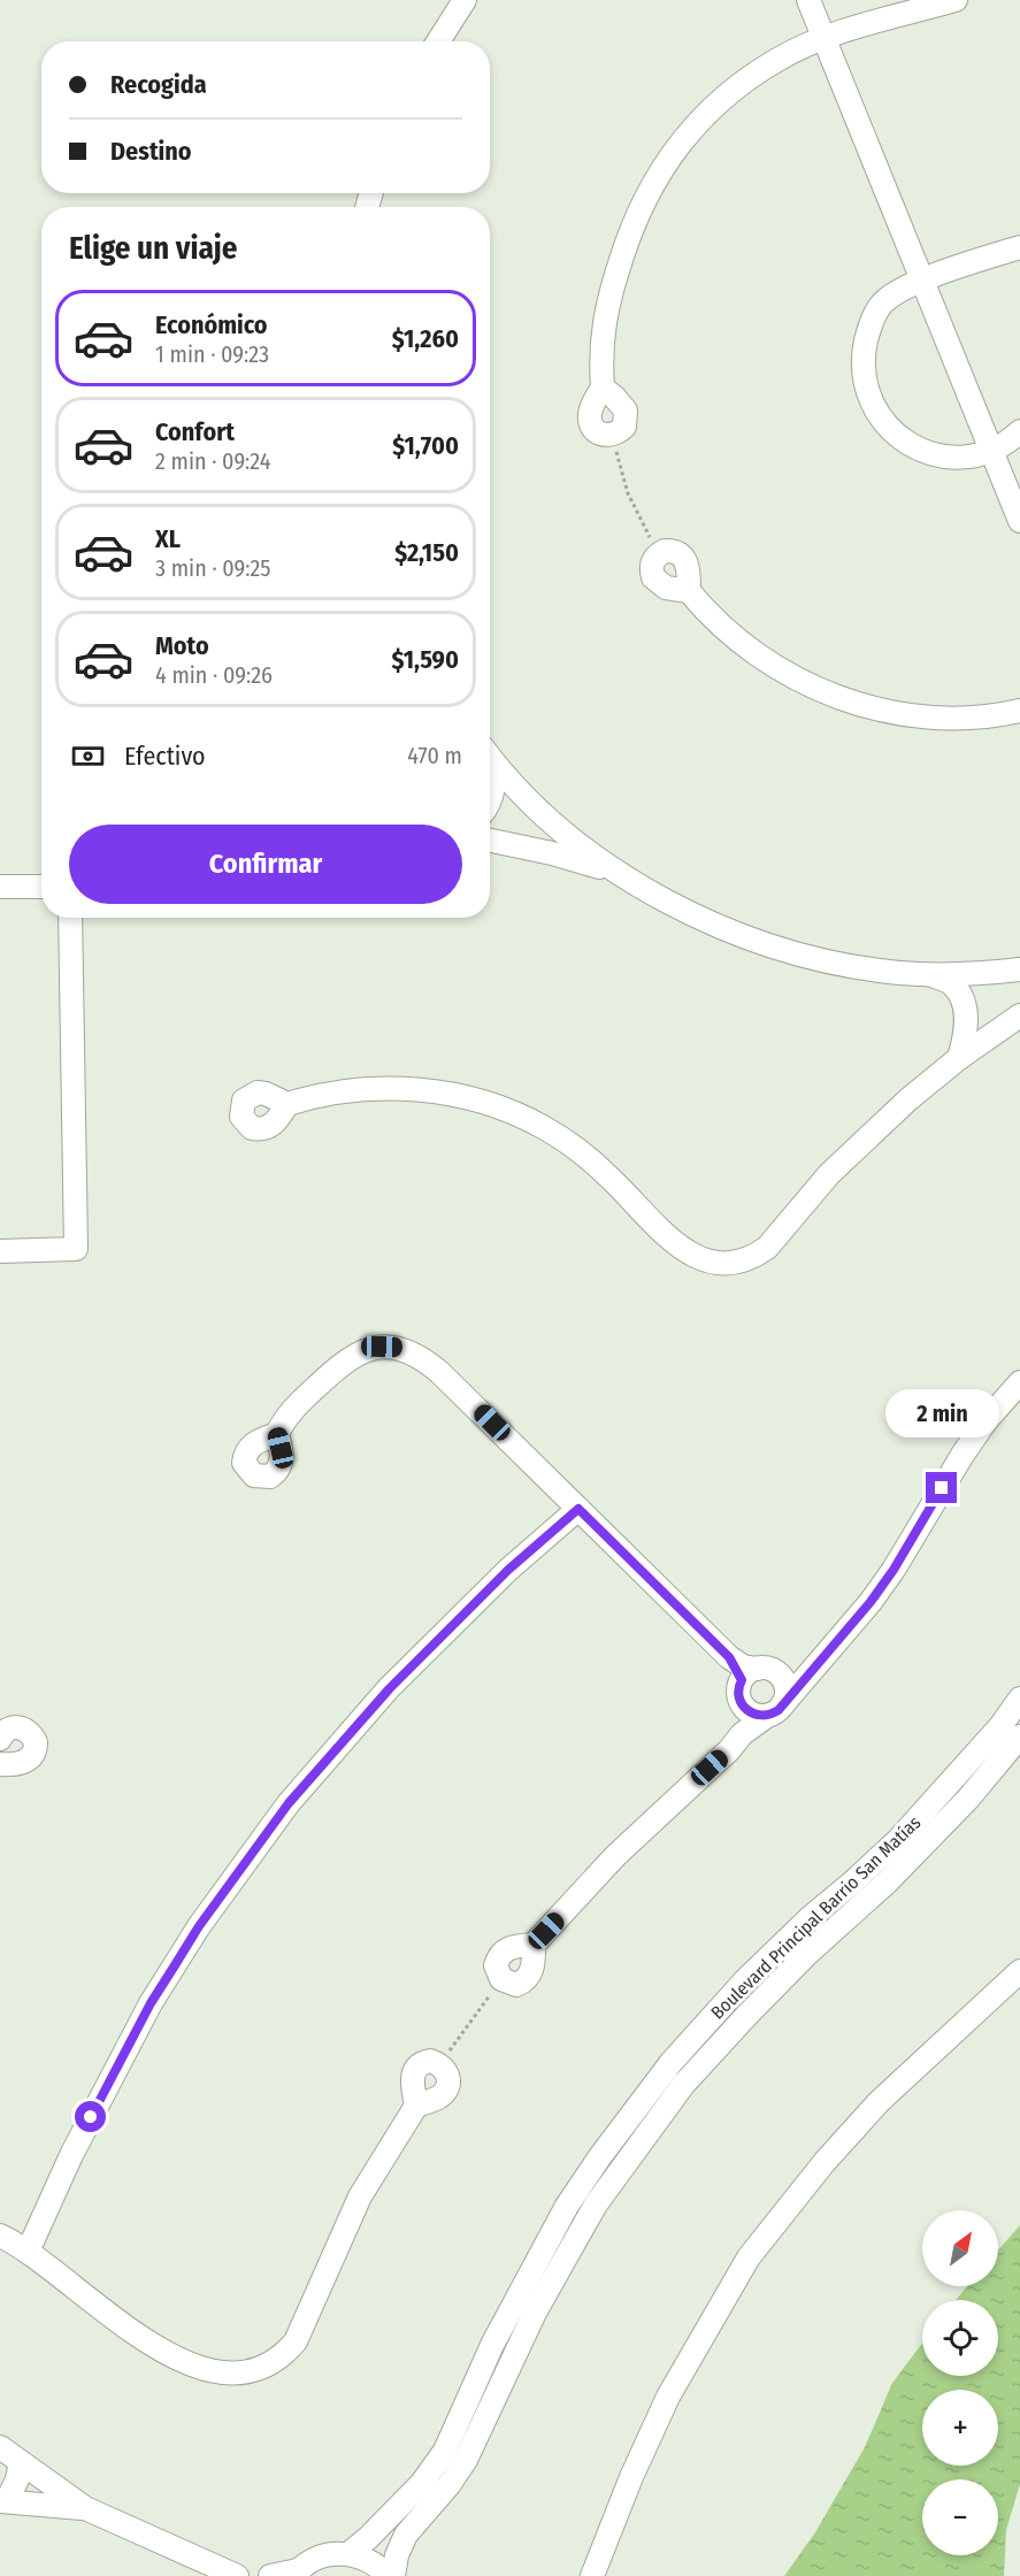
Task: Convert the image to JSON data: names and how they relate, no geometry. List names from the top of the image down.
{
  "streets": {
    "street": ["Boulevard Principal Barrio San Matías"]
  },
  "north": "top right",
  "page": {
    "banner": ["Recogida", "Destino"],
    "heading": "Elige un viaje",
    "list": [
      {
        "name": "Económico",
        "note": "1 min · 09:23",
        "value": "$1,260"
      },
      {
        "name": "Confort",
        "note": "2 min · 09:24",
        "value": "$1,700"
      },
      {
        "name": "XL",
        "note": "3 min · 09:25",
        "value": "$2,150"
      },
      {
        "name": "Moto",
        "note": "4 min · 09:26",
        "value": "$1,590"
      }
    ],
    "pay": ["Efectivo", "470 m"],
    "buttons": "Confirmar",
    "bubble": "2 min",
    "map_buttons": ["+", "−"]
  }
}
